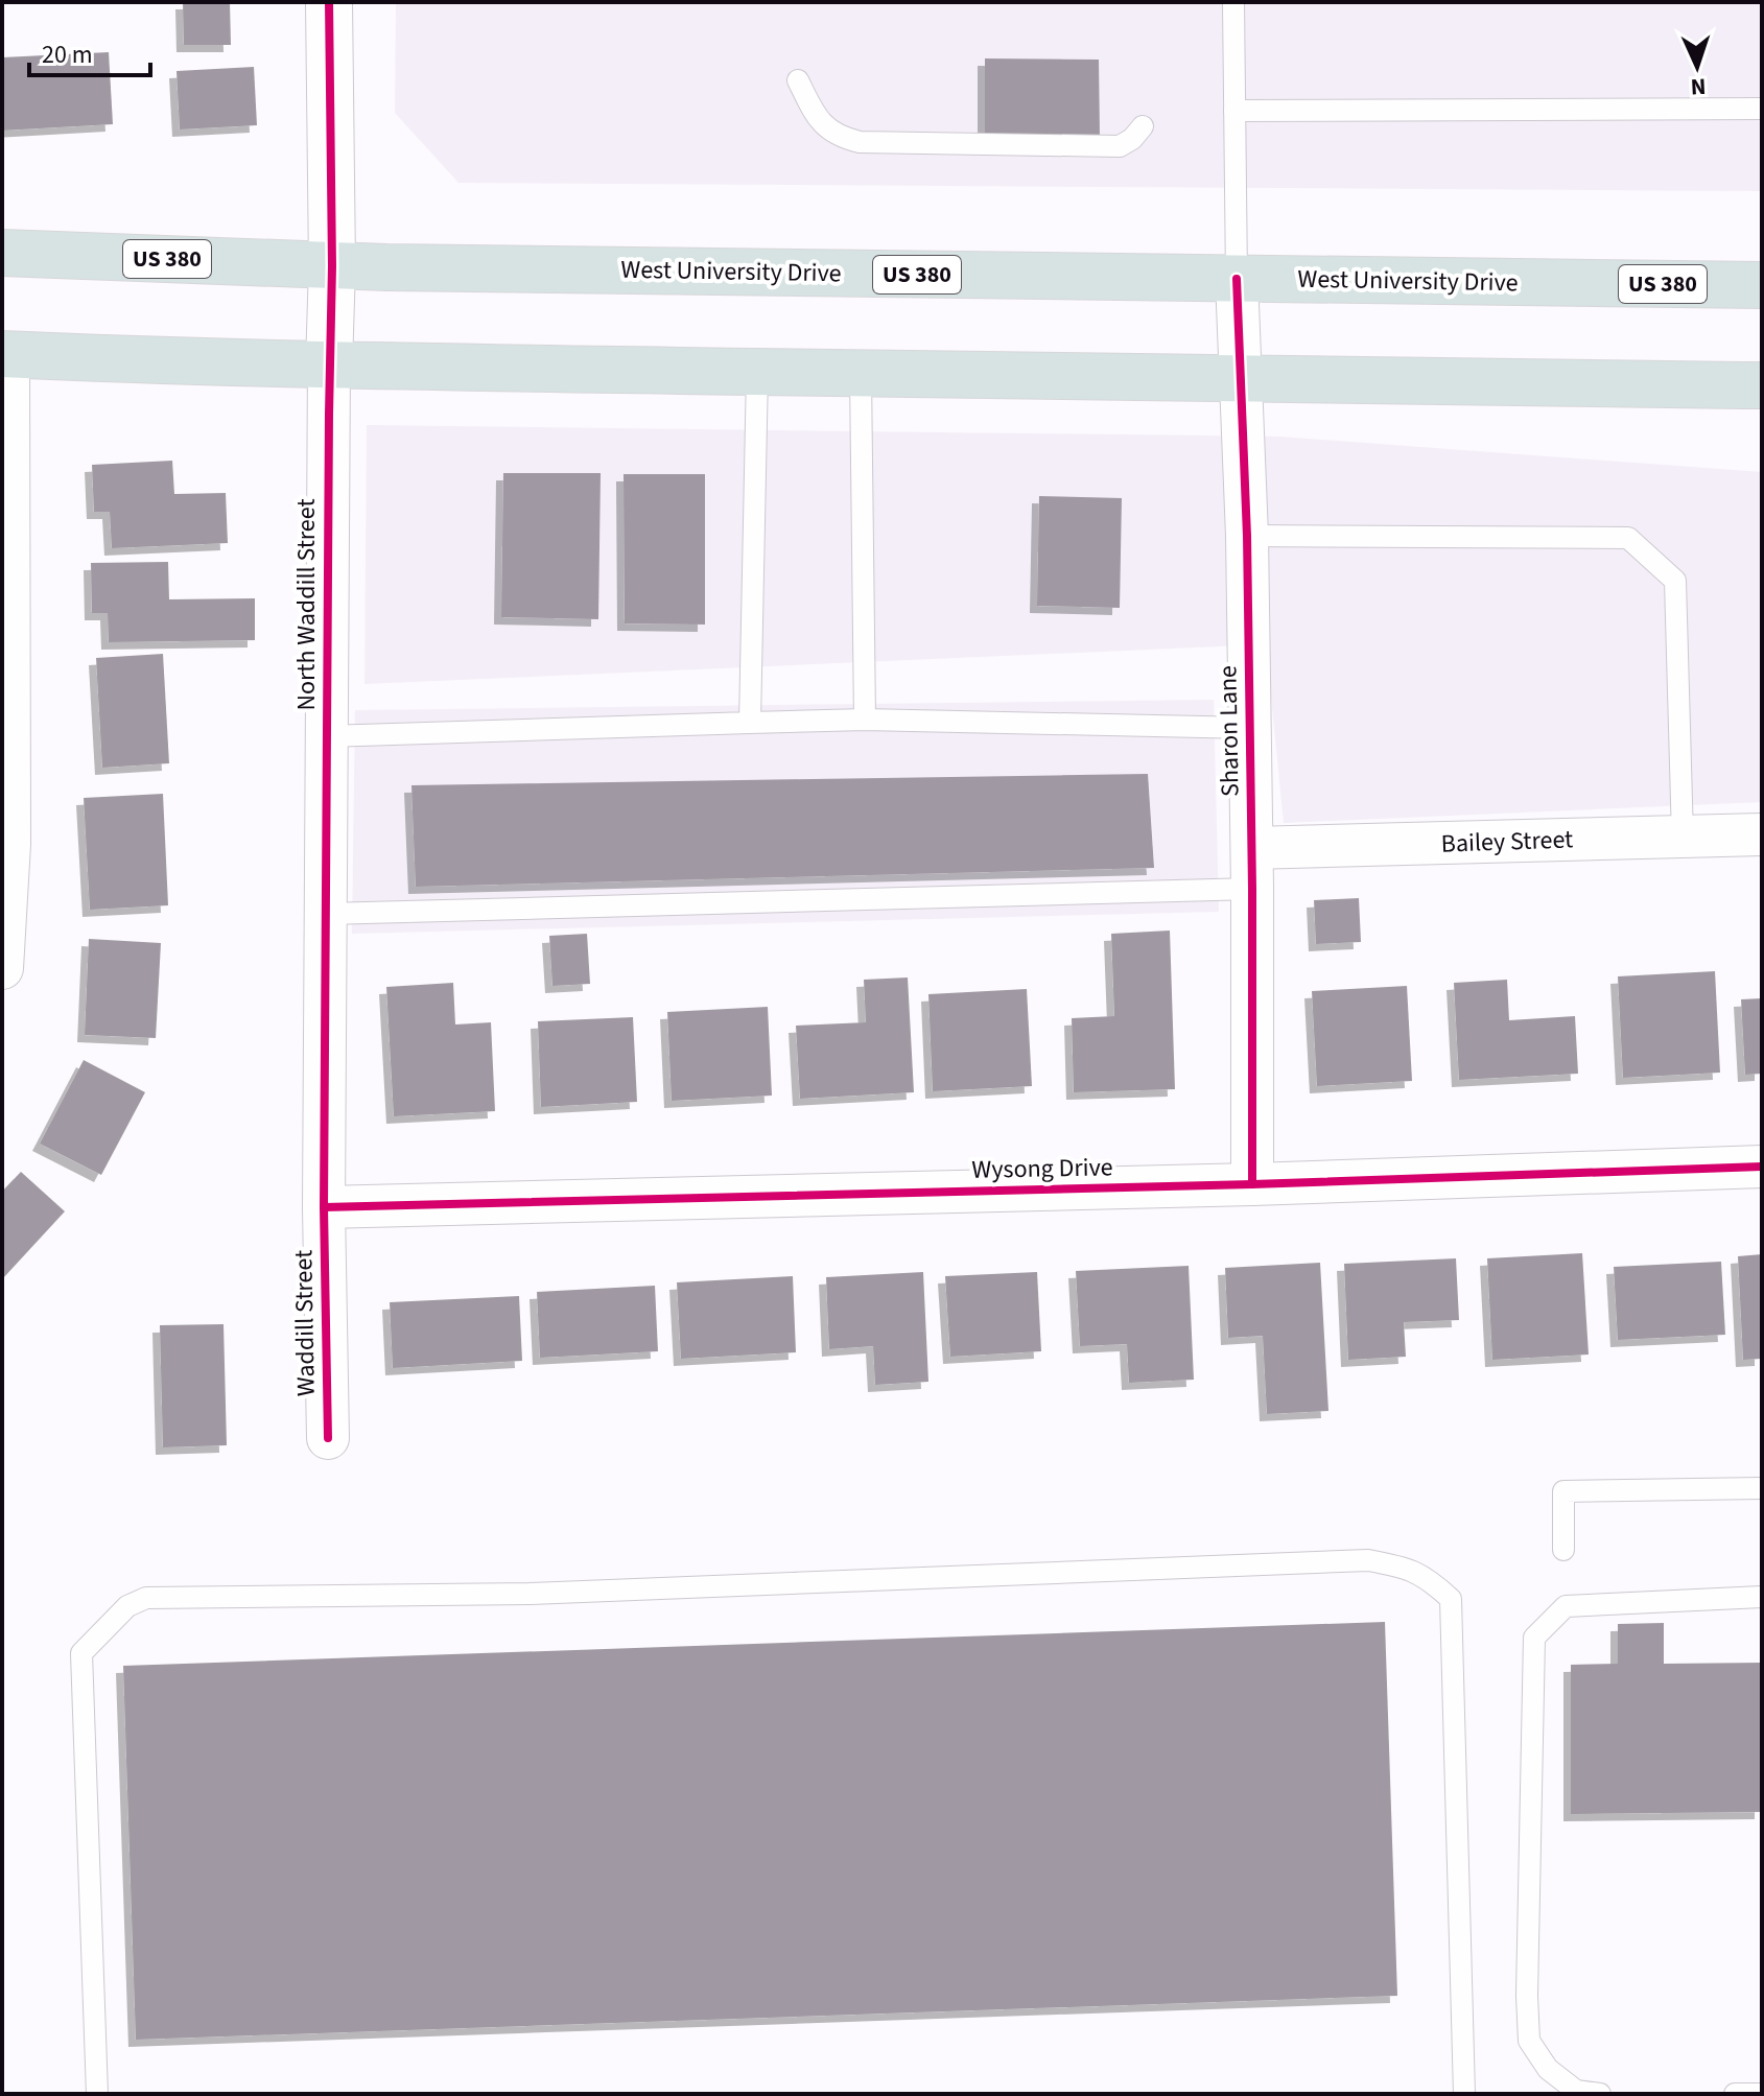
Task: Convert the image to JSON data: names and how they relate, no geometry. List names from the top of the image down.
{
  "streets": {
    "highway": ["US 380", "West University Drive"],
    "street": [
      "North Waddill Street",
      "Sharon Lane",
      "Bailey Street",
      "Wysong Drive",
      "Waddill Street"
    ]
  },
  "crossings": [
    ["West University Drive", "North Waddill Street"],
    ["West University Drive", "Sharon Lane"],
    ["North Waddill Street", "Wysong Drive"],
    ["North Waddill Street", "Waddill Street"],
    ["Sharon Lane", "Bailey Street"],
    ["Sharon Lane", "Wysong Drive"],
    ["Wysong Drive", "Waddill Street"]
  ],
  "scale_bar": "20 m",
  "north": "bottom"
}
